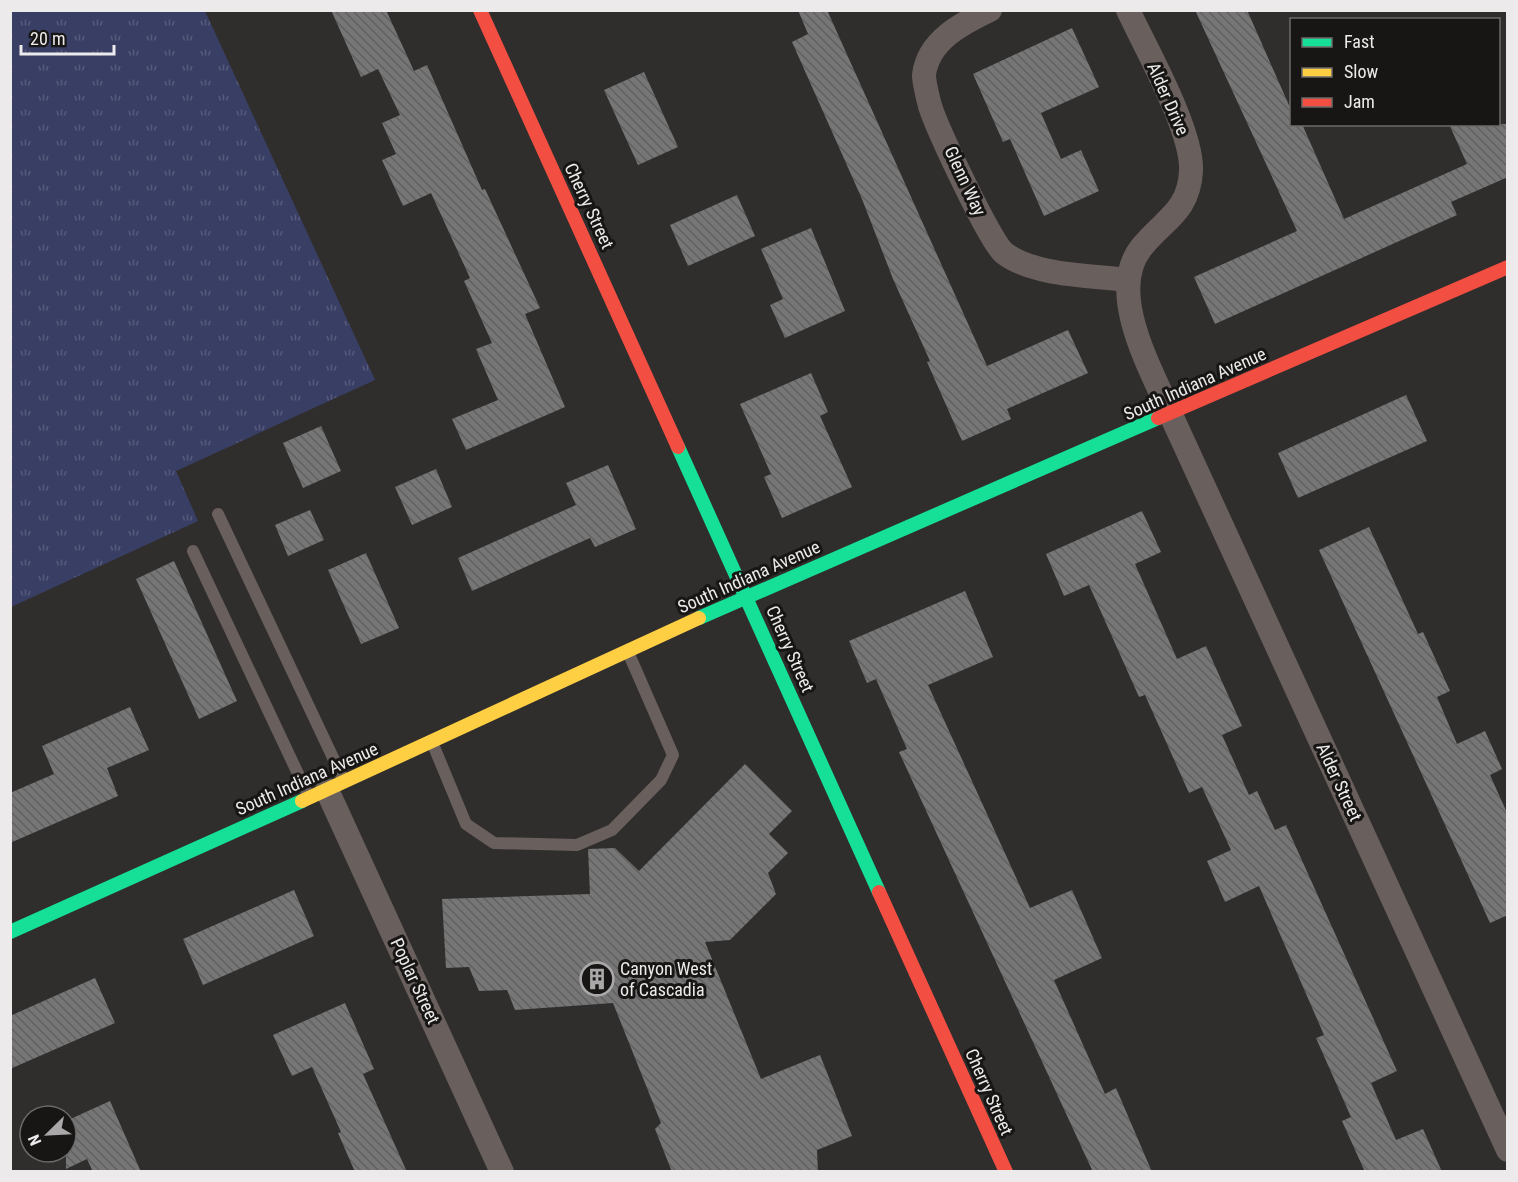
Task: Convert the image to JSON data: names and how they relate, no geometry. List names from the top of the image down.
{
  "streets": {
    "main road": ["Cherry Street", "South Indiana Avenue"],
    "street": [
      "Alder Drive",
      "Glenn Way",
      "Alder Street",
      "Poplar Street"
    ]
  },
  "crossings": [
    ["Alder Drive", "Glenn Way"],
    ["Alder Drive", "South Indiana Avenue"],
    ["Alder Drive", "Alder Street"],
    ["Cherry Street", "South Indiana Avenue"],
    ["South Indiana Avenue", "Alder Street"],
    ["South Indiana Avenue", "Poplar Street"]
  ],
  "places": {
    "building": ["Canyon West of Cascadia"]
  },
  "legend": ["Fast", "Slow", "Jam"],
  "scale_bar": "20 m",
  "north": "bottom left"
}
